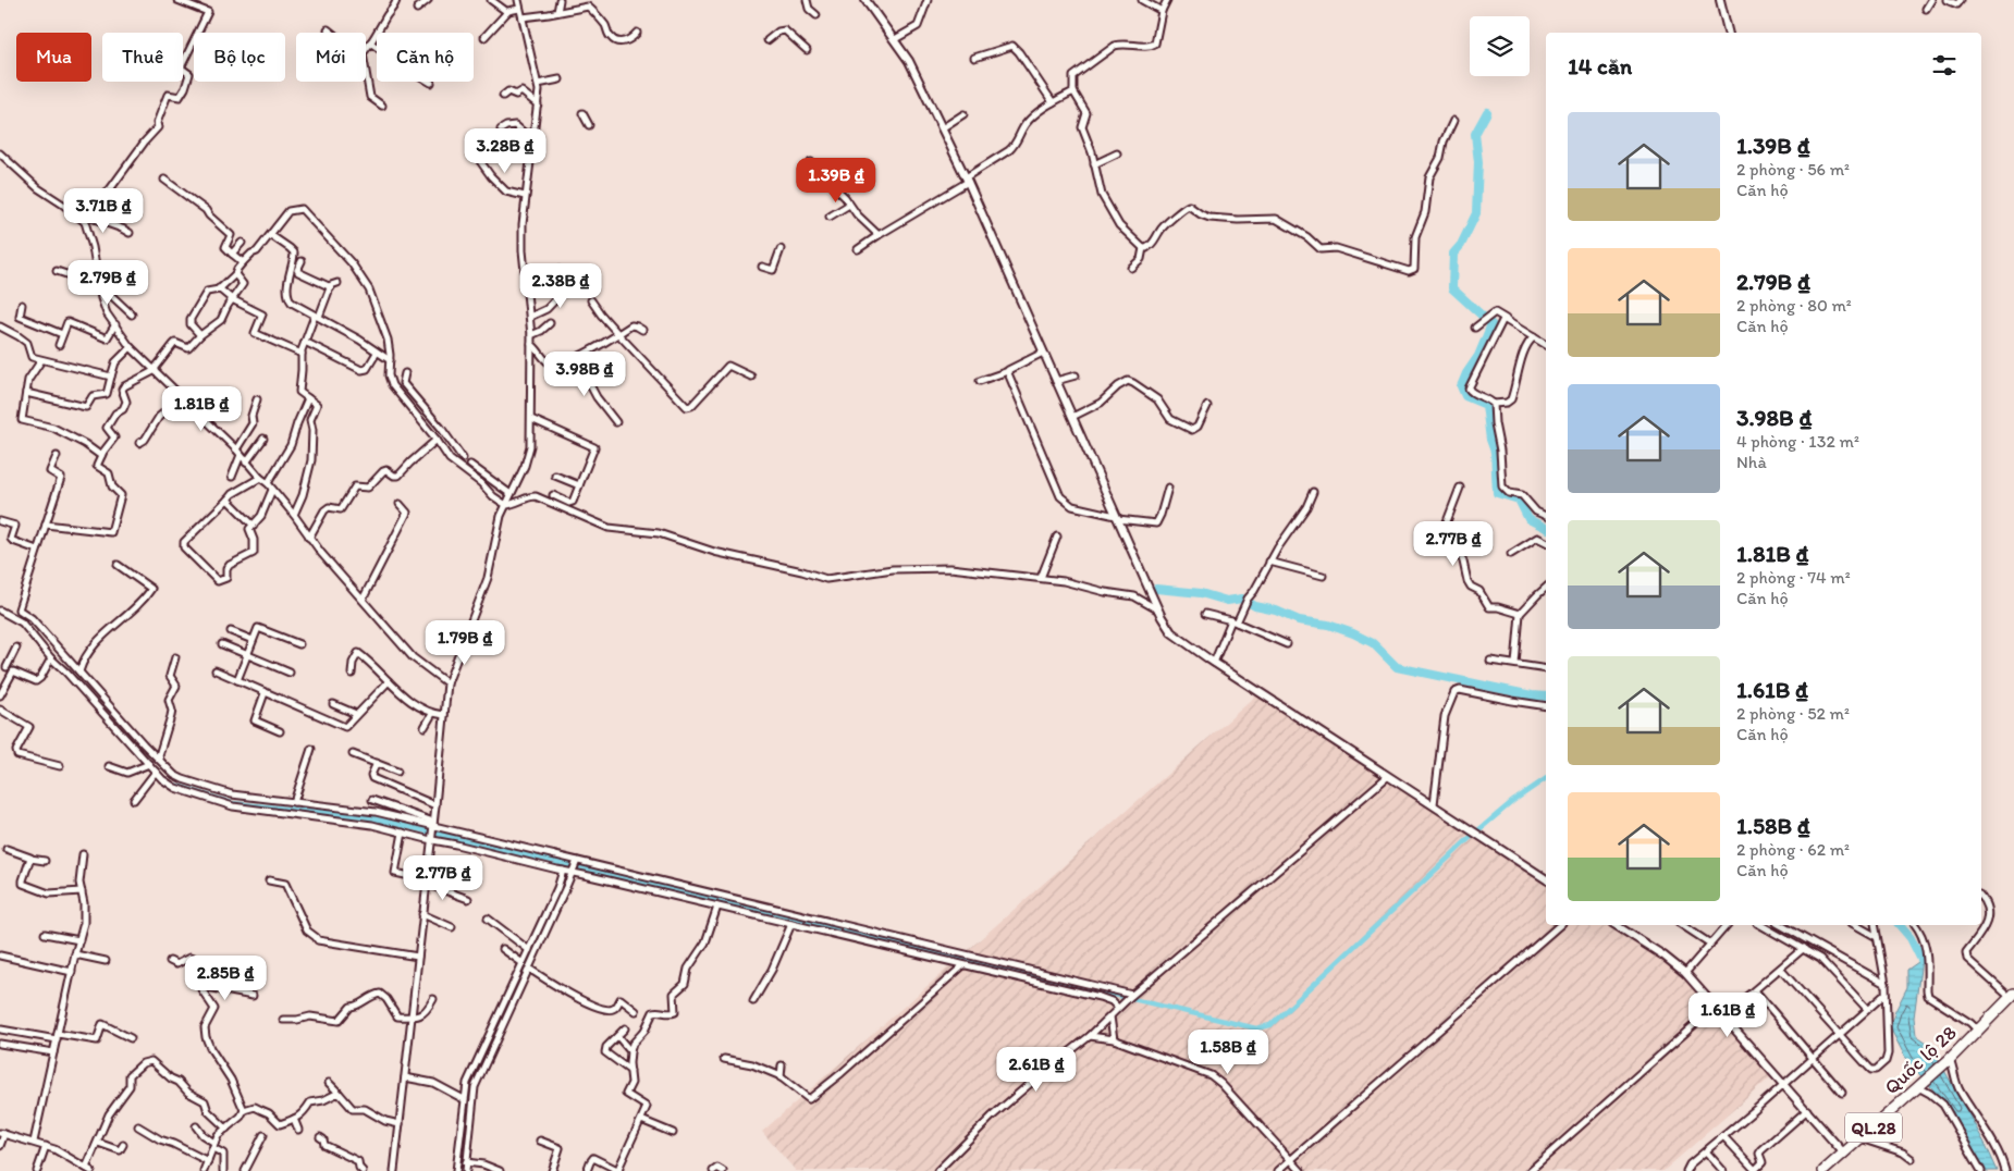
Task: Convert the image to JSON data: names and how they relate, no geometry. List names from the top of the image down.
{
  "streets": {
    "highway": ["Quốc lộ 28", "QL.28"]
  },
  "page": {
    "chip": [
      "Mua",
      "Thuê",
      "Bộ lọc",
      "Mới",
      "Căn hộ"
    ],
    "heading": "14 căn",
    "list": [
      {
        "name": "1.39B ₫",
        "note": "2 phòng · 56 m² · Căn hộ"
      },
      {
        "name": "2.79B ₫",
        "note": "2 phòng · 80 m² · Căn hộ"
      },
      {
        "name": "3.98B ₫",
        "note": "4 phòng · 132 m² · Nhà"
      },
      {
        "name": "1.81B ₫",
        "note": "2 phòng · 74 m² · Căn hộ"
      },
      {
        "name": "1.61B ₫",
        "note": "2 phòng · 52 m² · Căn hộ"
      },
      {
        "name": "1.58B ₫",
        "note": "2 phòng · 62 m² · Căn hộ"
      }
    ],
    "price": [
      "3.28B ₫",
      "1.39B ₫",
      "3.71B ₫",
      "2.79B ₫",
      "2.38B ₫",
      "3.98B ₫",
      "1.81B ₫",
      "2.77B ₫",
      "1.79B ₫",
      "2.77B ₫",
      "2.85B ₫",
      "1.61B ₫",
      "1.58B ₫",
      "2.61B ₫"
    ]
  }
}
